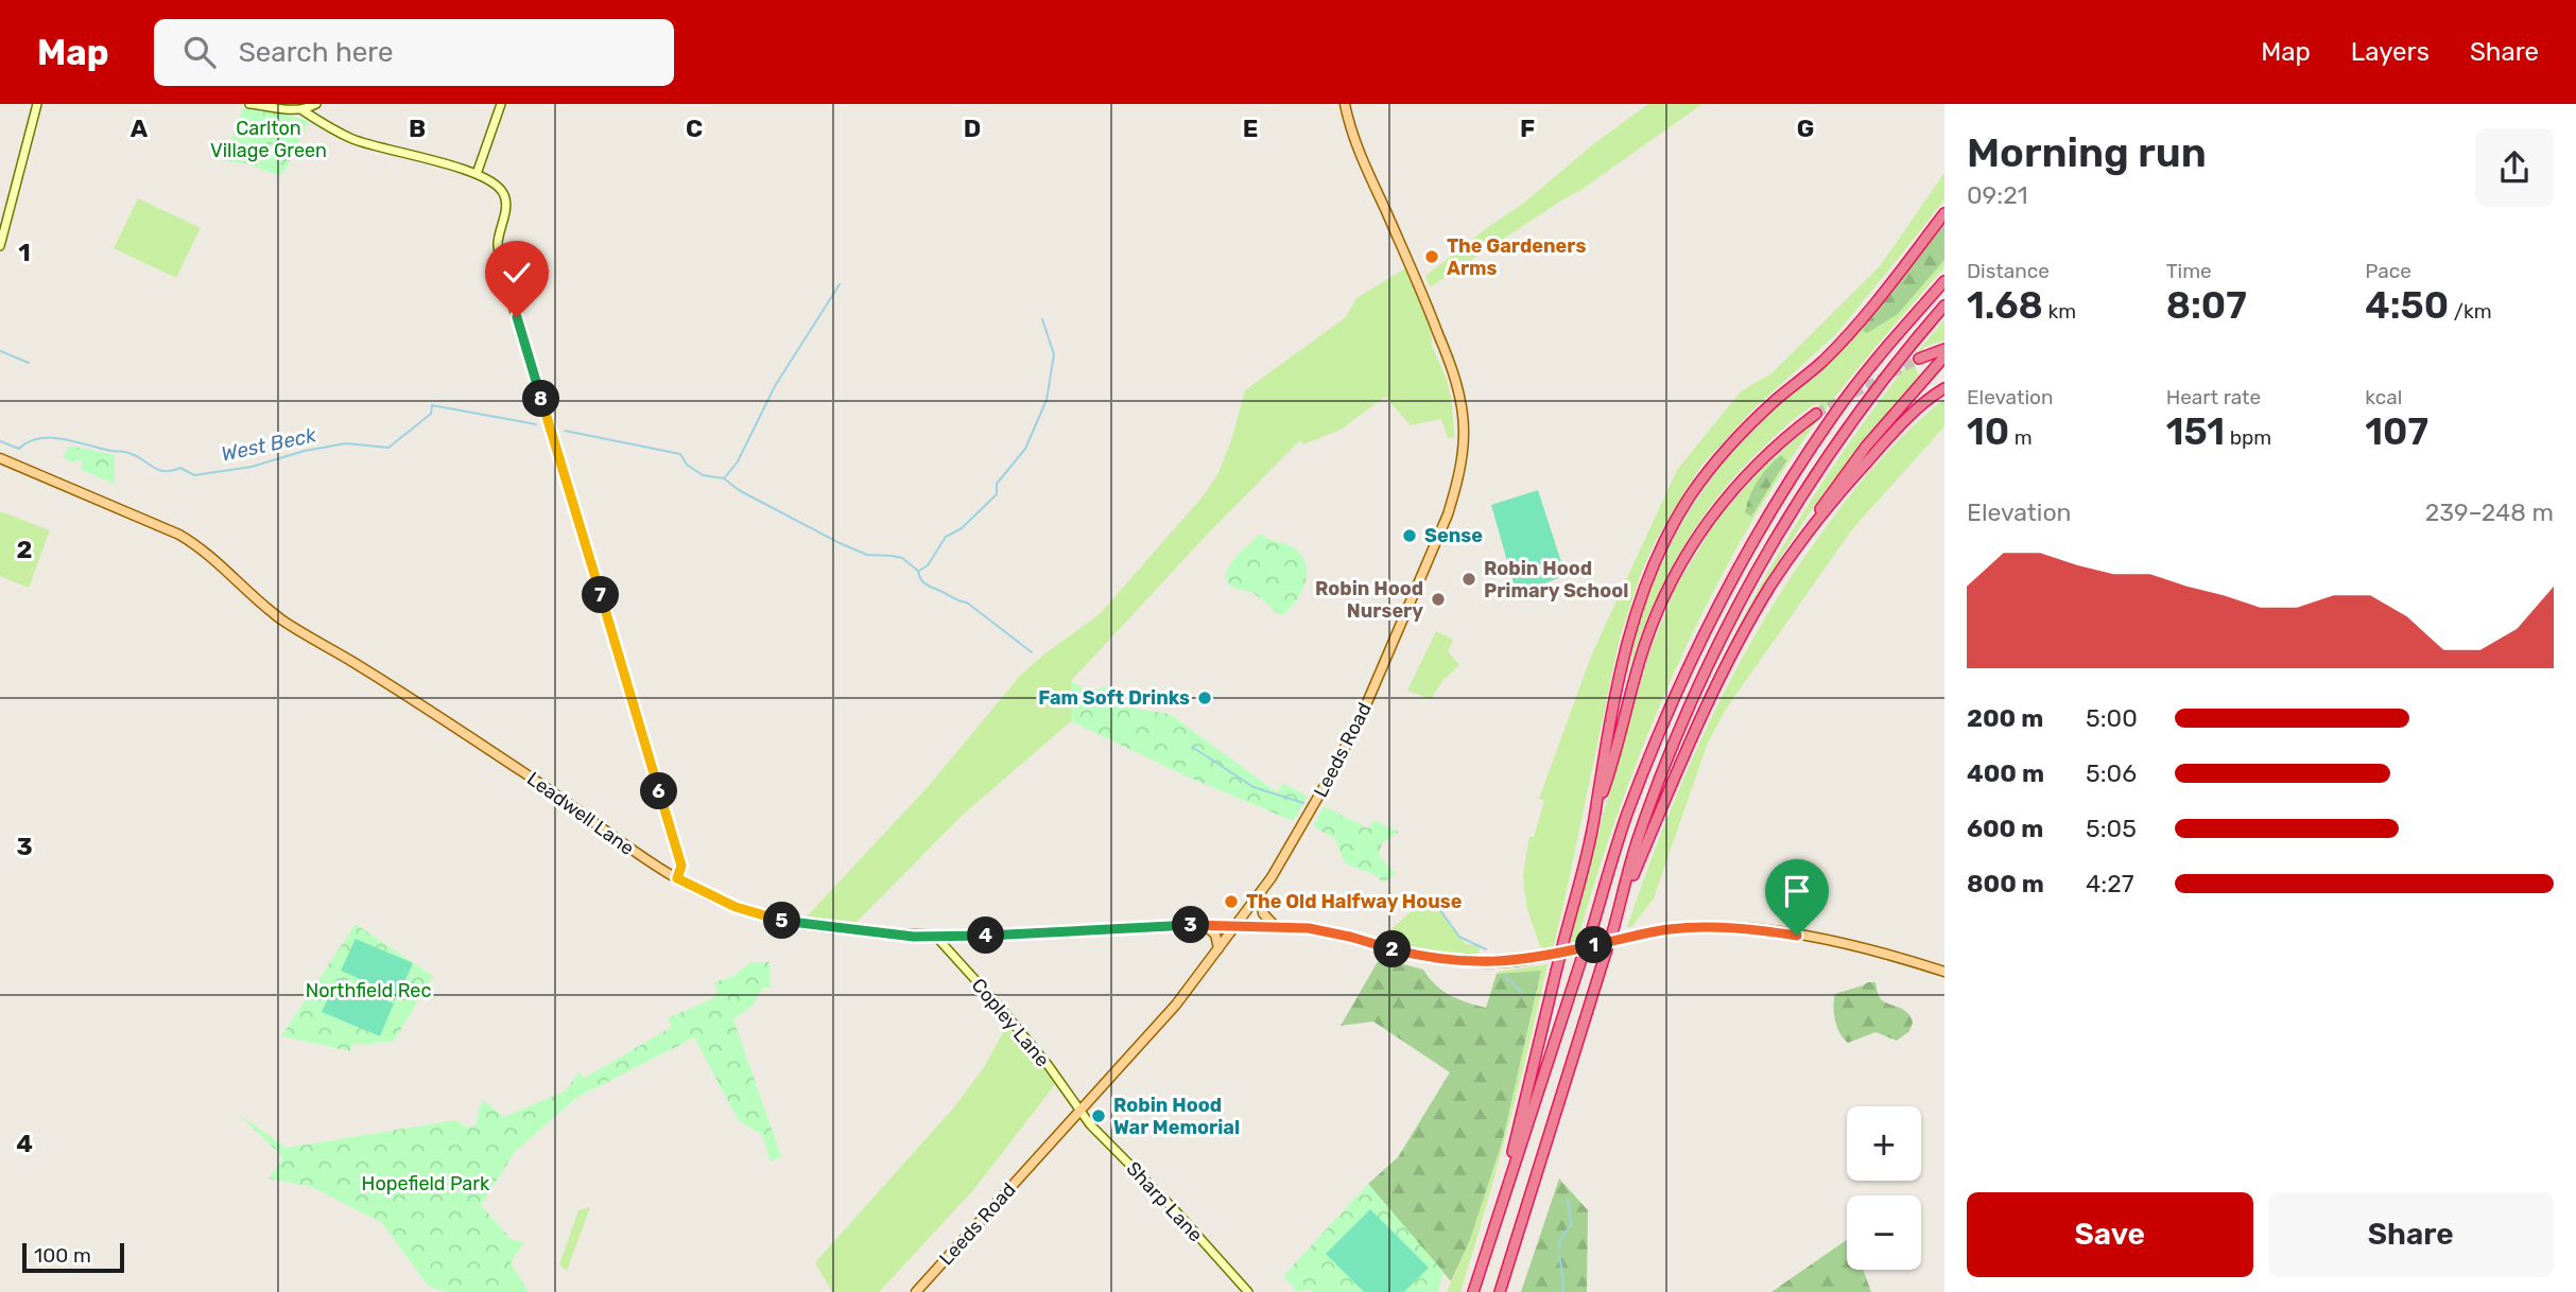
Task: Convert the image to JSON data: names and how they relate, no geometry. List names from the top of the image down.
{
  "streets": {
    "main road": ["Leeds Road", "Leadwell Lane"],
    "street": ["Copley Lane", "Sharp Lane"]
  },
  "crossings": [
    ["Leeds Road", "Leadwell Lane"],
    ["Leeds Road", "Copley Lane"],
    ["Leeds Road", "Sharp Lane"],
    ["Leadwell Lane", "Copley Lane"],
    ["Copley Lane", "Sharp Lane"]
  ],
  "water": ["West Beck"],
  "parks": ["Carlton Village Green", "Northfield Rec", "Hopefield Park"],
  "places": [
    "The Gardeners Arms",
    "Sense",
    "Robin Hood Primary School",
    "Robin Hood Nursery",
    "Fam Soft Drinks",
    "The Old Halfway House",
    "Robin Hood War Memorial"
  ],
  "scale_bar": "100 m",
  "page": {
    "header": "Map",
    "search": "Search here",
    "nav": ["Map", "Layers", "Share"],
    "heading": ["Morning run", "09:21"],
    "stats": [
      ["Distance", "1.68 km"],
      ["Time", "8:07"],
      ["Pace", "4:50 /km"],
      ["Elevation", "10 m"],
      ["Heart rate", "151 bpm"],
      ["kcal", "107"]
    ],
    "pins": [
      "8",
      "7",
      "6",
      "5",
      "3",
      "4",
      "1",
      "2"
    ],
    "chart": ["Elevation", "239–248 m"],
    "list": [
      {
        "name": "200 m",
        "note": "5:00"
      },
      {
        "name": "400 m",
        "note": "5:06"
      },
      {
        "name": "600 m",
        "note": "5:05"
      },
      {
        "name": "800 m",
        "note": "4:27"
      }
    ],
    "map_buttons": ["+", "−"],
    "buttons": ["Save", "Share"],
    "scale": "100 m"
  },
  "grid": {
    "columns": [
      "A",
      "B",
      "C",
      "D",
      "E",
      "F",
      "G"
    ],
    "rows": [
      "1",
      "2",
      "3",
      "4"
    ]
  }
}
